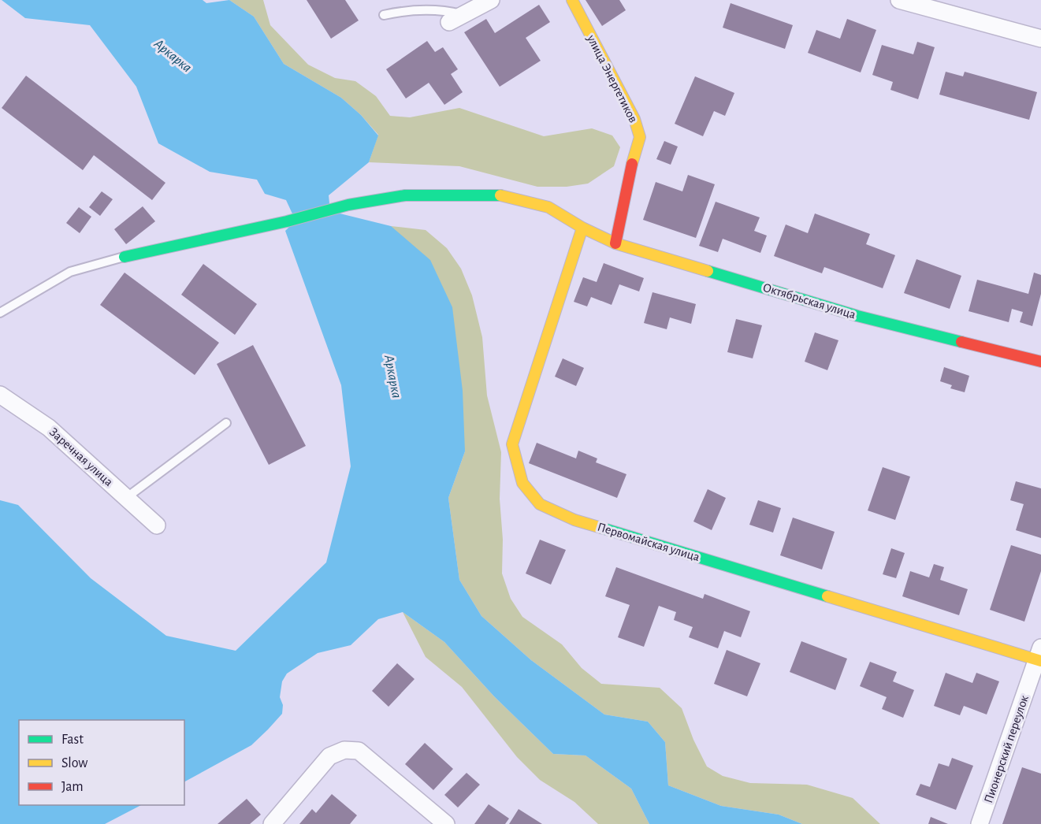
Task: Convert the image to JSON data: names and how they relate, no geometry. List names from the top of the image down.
{
  "streets": {
    "street": [
      "улица Энергетиков",
      "Октябрьская улица",
      "Заречная улица",
      "Первомайская улица",
      "Пионерский переулок"
    ]
  },
  "crossings": [
    ["улица Энергетиков", "Октябрьская улица"],
    ["Октябрьская улица", "Первомайская улица"],
    ["Первомайская улица", "Пионерский переулок"]
  ],
  "water": ["Аркарка"],
  "legend": ["Fast", "Slow", "Jam"]
}
